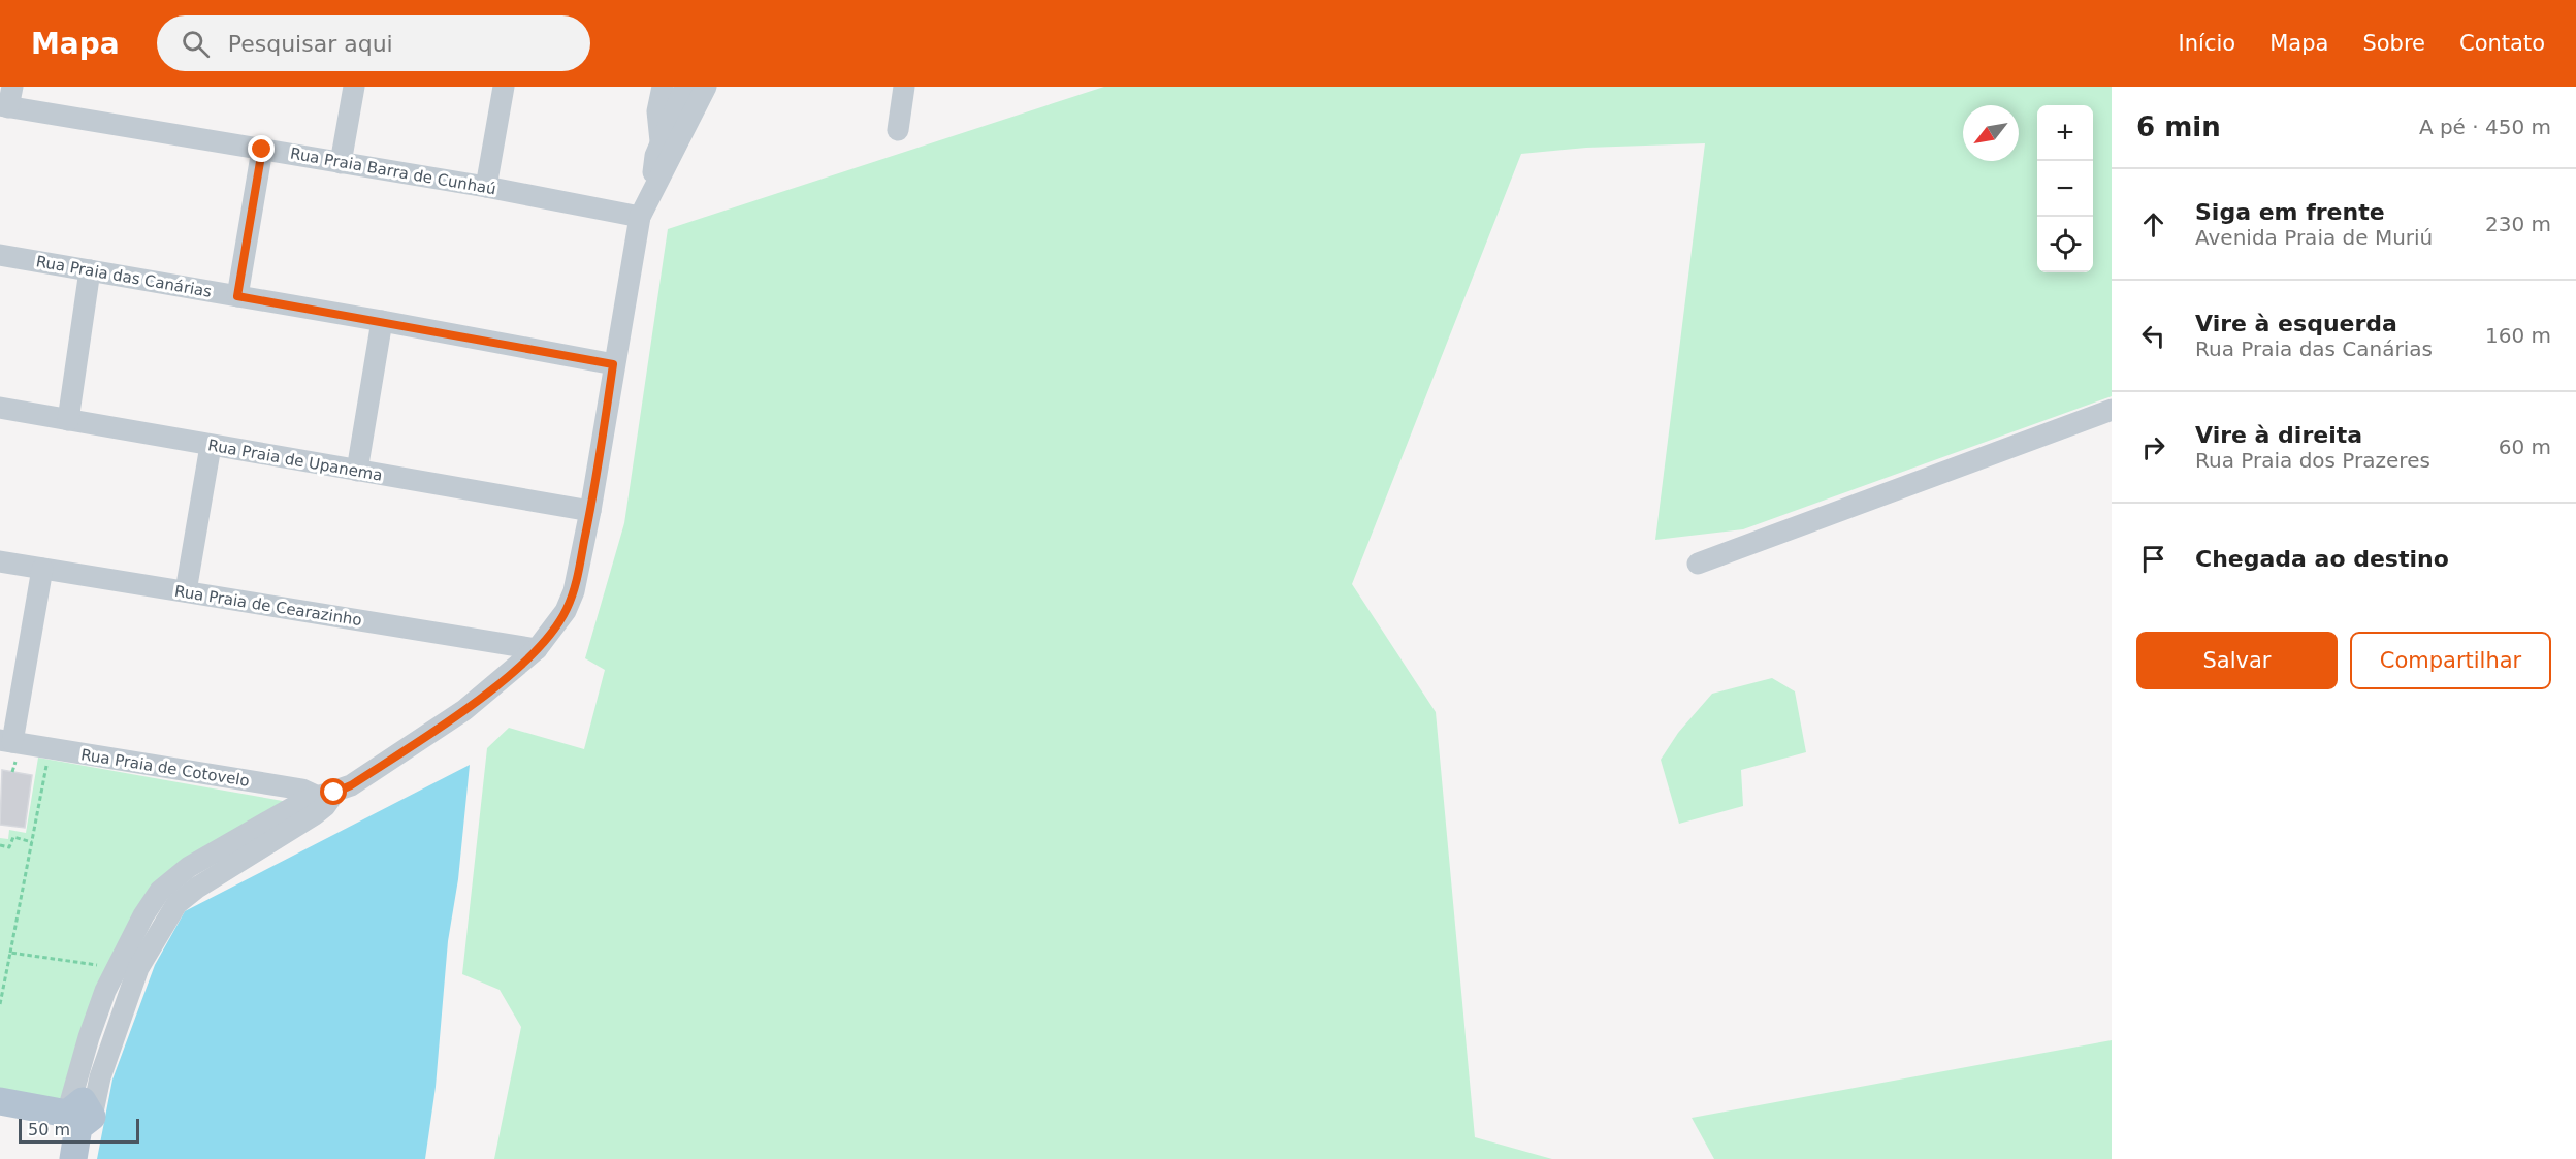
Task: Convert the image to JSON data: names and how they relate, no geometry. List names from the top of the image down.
{
  "streets": {
    "street": [
      "Rua Praia Barra de Cunhaú",
      "Rua Praia das Canárias",
      "Rua Praia de Upanema",
      "Rua Praia de Cearazinho",
      "Rua Praia de Cotovelo"
    ]
  },
  "scale_bar": "50 m",
  "north": "bottom left",
  "page": {
    "header": "Mapa",
    "search": "Pesquisar aqui",
    "nav": [
      "Início",
      "Mapa",
      "Sobre",
      "Contato"
    ],
    "heading": ["6 min", "A pé · 450 m"],
    "map_buttons": ["+", "−"],
    "list": [
      ["Siga em frente", "Avenida Praia de Muriú", "230 m"],
      ["Vire à esquerda", "Rua Praia das Canárias", "160 m"],
      ["Vire à direita", "Rua Praia dos Prazeres", "60 m"],
      "Chegada ao destino"
    ],
    "buttons": ["Salvar", "Compartilhar"],
    "scale": "50 m"
  }
}
